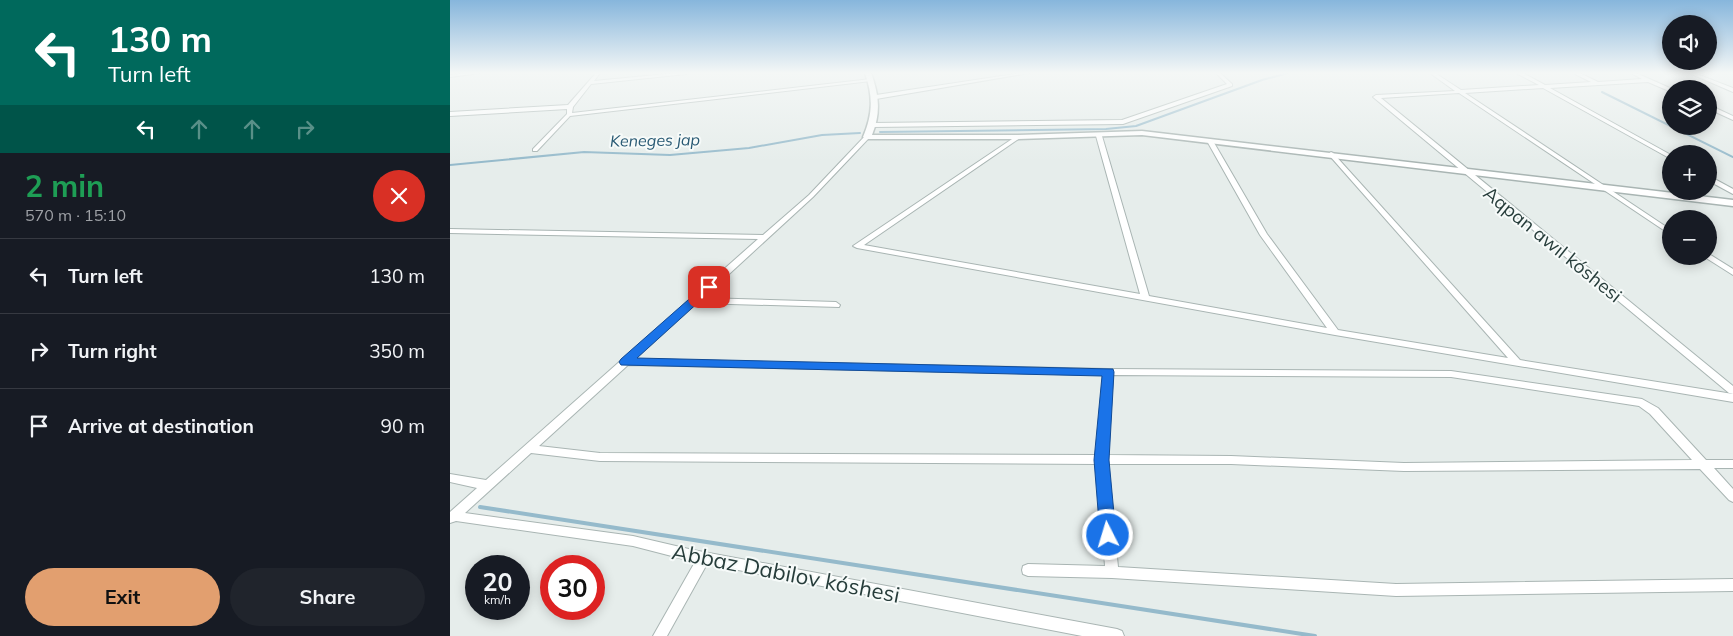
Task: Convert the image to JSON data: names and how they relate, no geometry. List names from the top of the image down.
{
  "streets": {
    "street": ["Aqpan awıl kóshesi", "Abbaz Dabilov kóshesi"]
  },
  "water": ["Keneges jap"],
  "page": {
    "turn": ["130 m", "Turn left"],
    "map_buttons": ["+", "−"],
    "heading": ["2 min", "570 m · 15:10"],
    "list": [
      {
        "name": "Turn left",
        "value": "130 m"
      },
      {
        "name": "Turn right",
        "value": "350 m"
      },
      {
        "name": "Arrive at destination",
        "value": "90 m"
      }
    ],
    "speed": "20 km/h",
    "limit": "30",
    "buttons": ["Exit", "Share"]
  }
}
